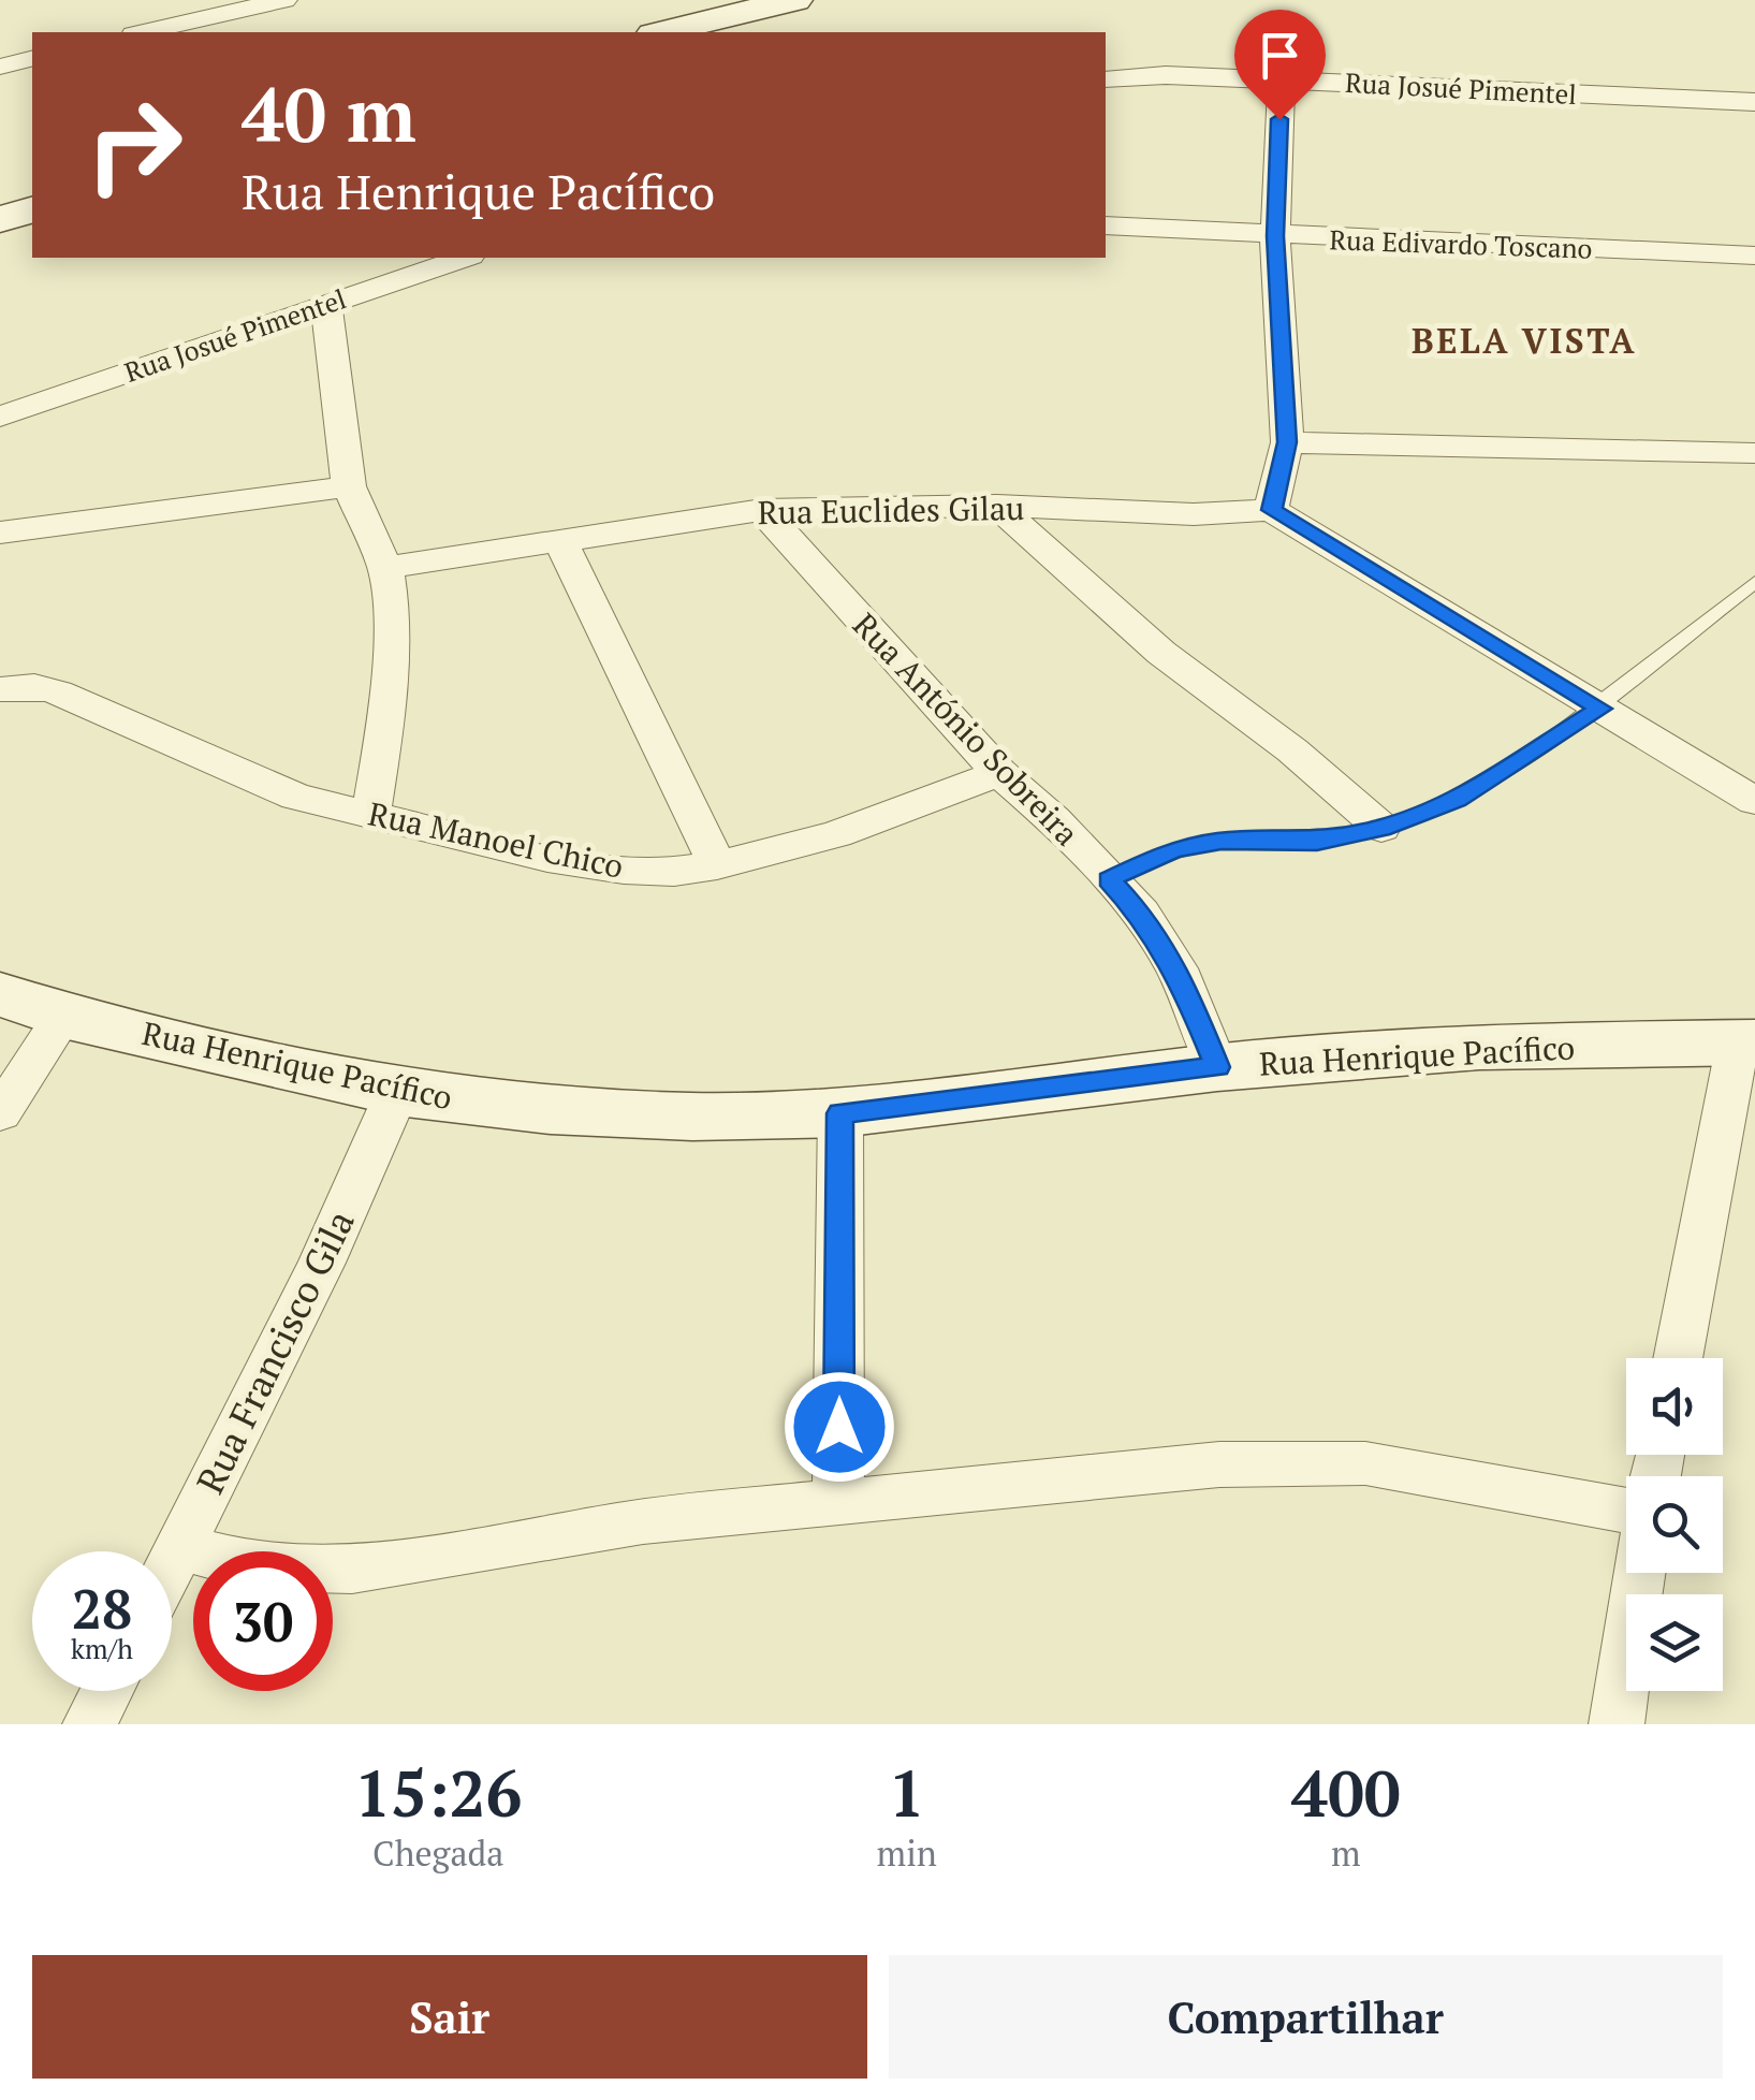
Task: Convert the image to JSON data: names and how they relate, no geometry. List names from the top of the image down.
{
  "streets": {
    "main road": ["Rua Henrique Pacífico"],
    "street": [
      "Rua Josué Pimentel",
      "Rua Edivardo Toscano",
      "Rua Euclides Gilau",
      "Rua António Sobreira",
      "Rua Manoel Chico",
      "Rua Francisco Gila"
    ]
  },
  "crossings": [
    ["Rua Euclides Gilau", "Rua António Sobreira"],
    ["Rua António Sobreira", "Rua Manoel Chico"],
    ["Rua António Sobreira", "Rua Henrique Pacífico"],
    ["Rua Henrique Pacífico", "Rua Francisco Gila"]
  ],
  "districts": ["BELA VISTA"],
  "page": {
    "turn": ["40 m", "Rua Henrique Pacífico"],
    "speed": "28 km/h",
    "limit": "30",
    "eta": [
      "15:26",
      "Chegada",
      "1",
      "min",
      "400",
      "m"
    ],
    "buttons": ["Sair", "Compartilhar"]
  }
}
